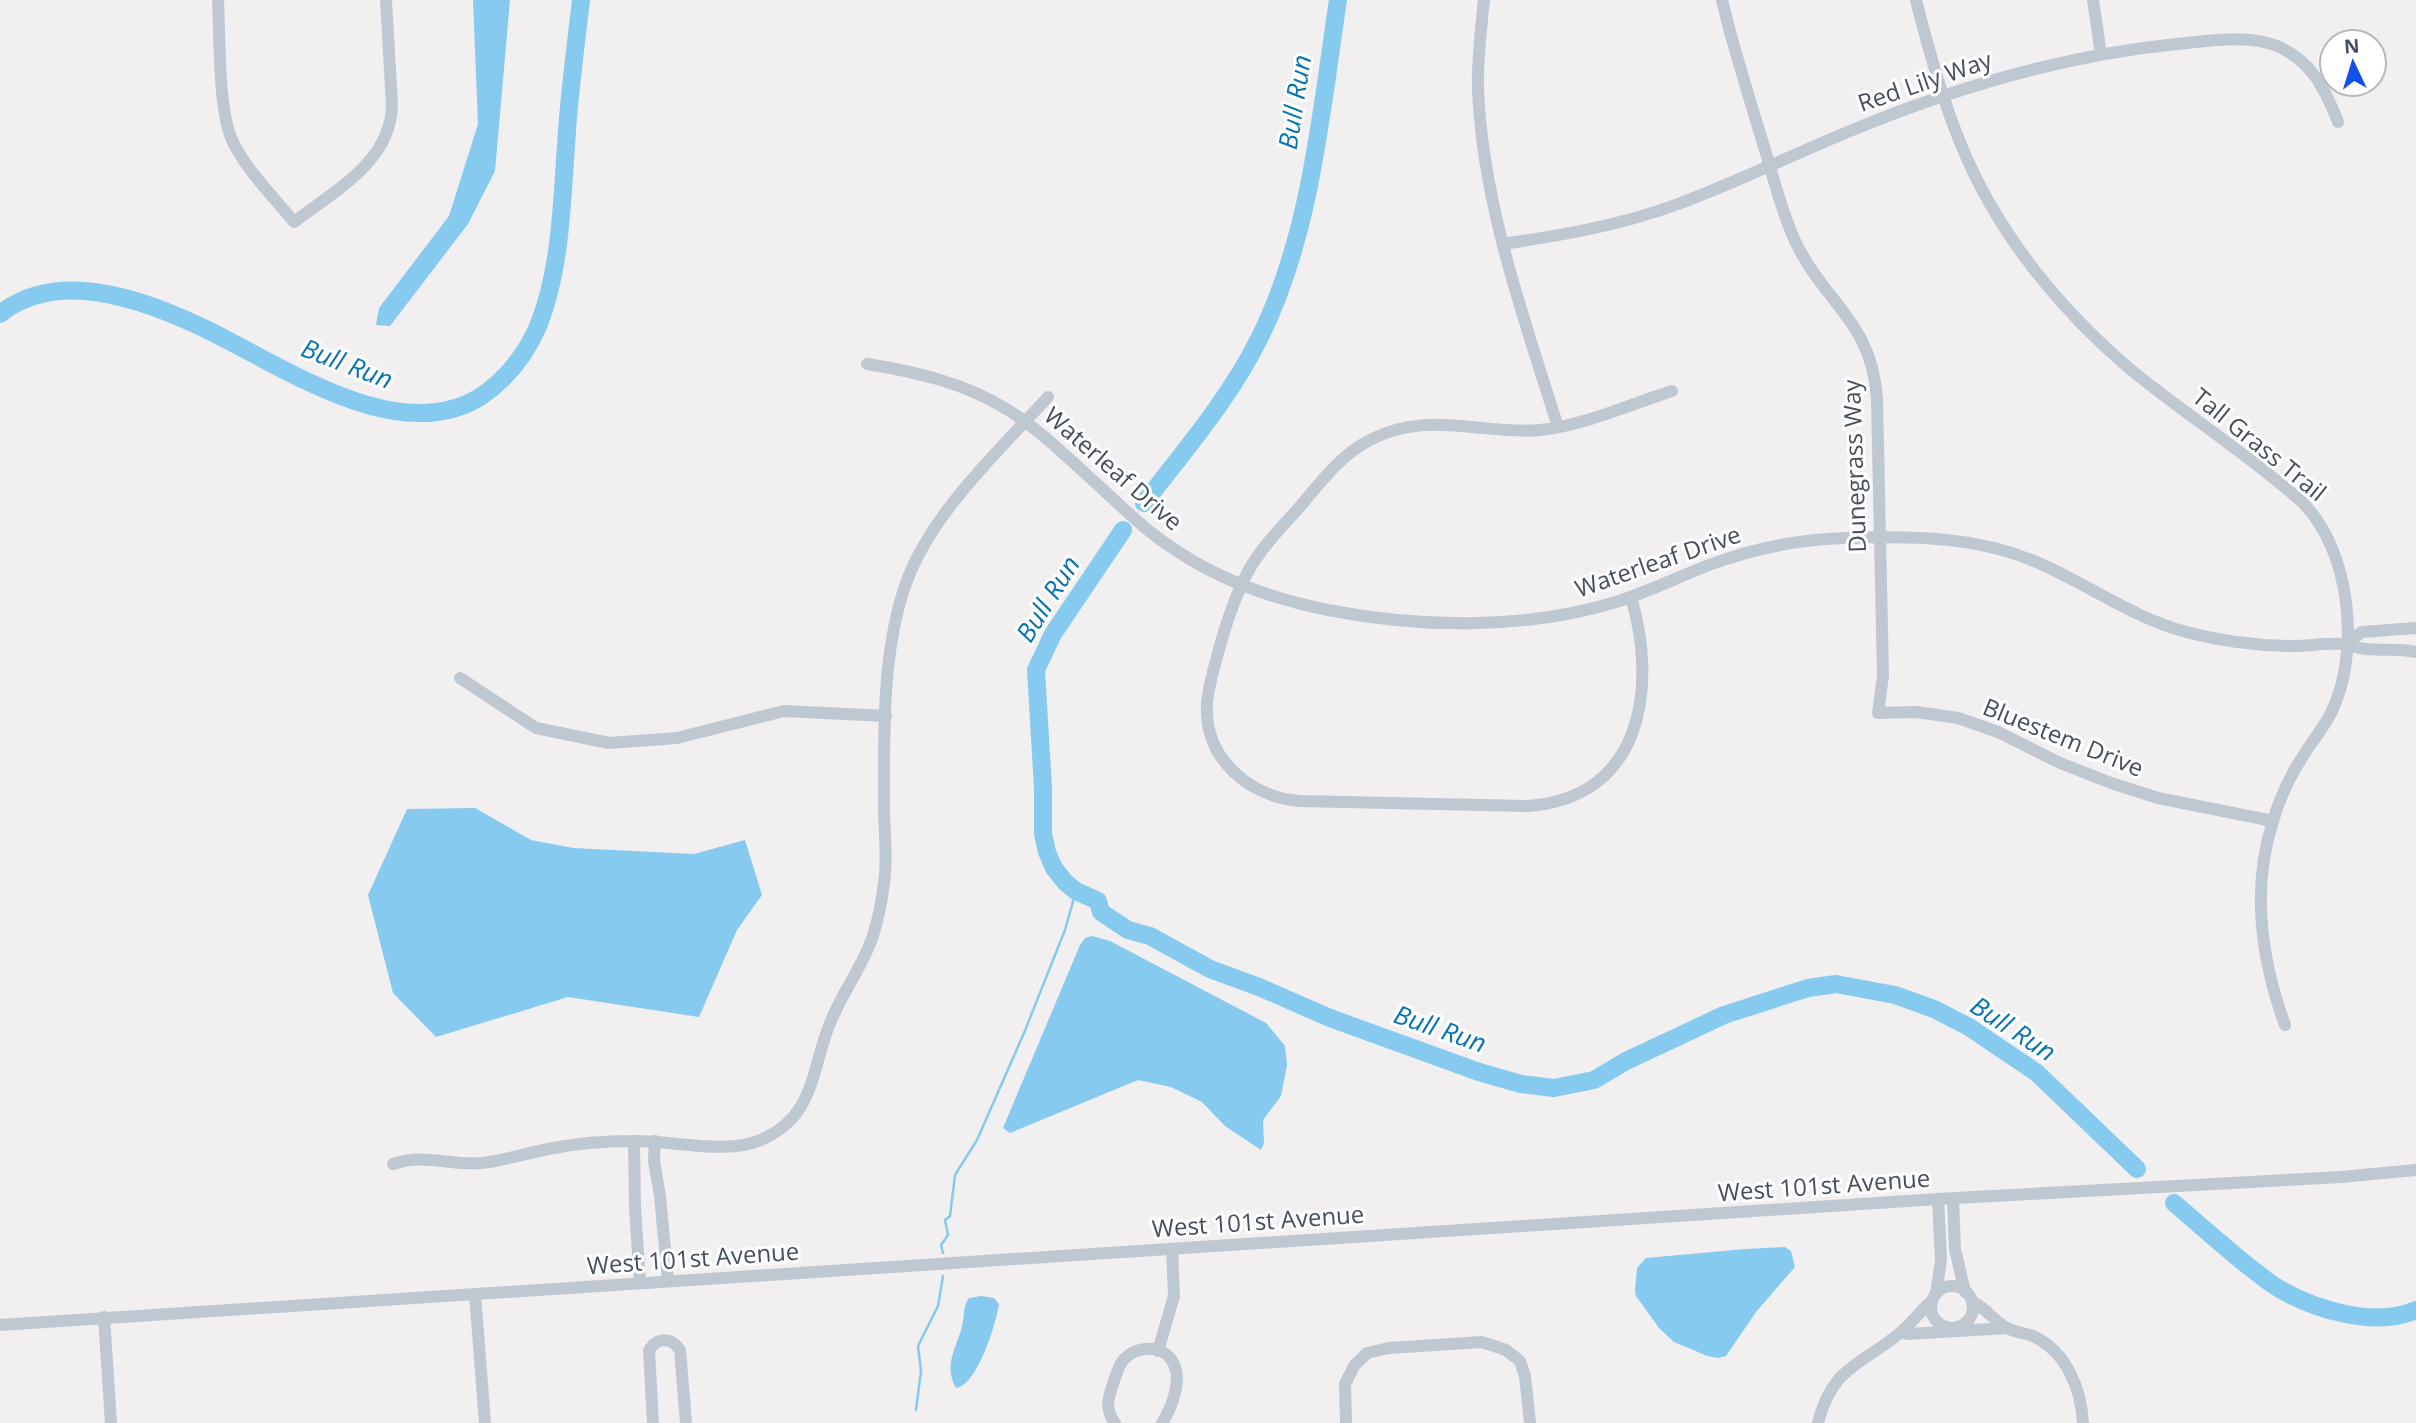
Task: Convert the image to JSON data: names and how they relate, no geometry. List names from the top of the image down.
{
  "streets": {
    "street": [
      "Red Lily Way",
      "Tall Grass Trail",
      "Dunegrass Way",
      "Waterleaf Drive",
      "Bluestem Drive",
      "West 101st Avenue"
    ]
  },
  "crossings": [
    ["Red Lily Way", "Tall Grass Trail"],
    ["Red Lily Way", "Dunegrass Way"],
    ["Tall Grass Trail", "Waterleaf Drive"],
    ["Tall Grass Trail", "Bluestem Drive"],
    ["Dunegrass Way", "Waterleaf Drive"],
    ["Dunegrass Way", "Bluestem Drive"]
  ],
  "water": ["Bull Run"],
  "north": "top"
}
